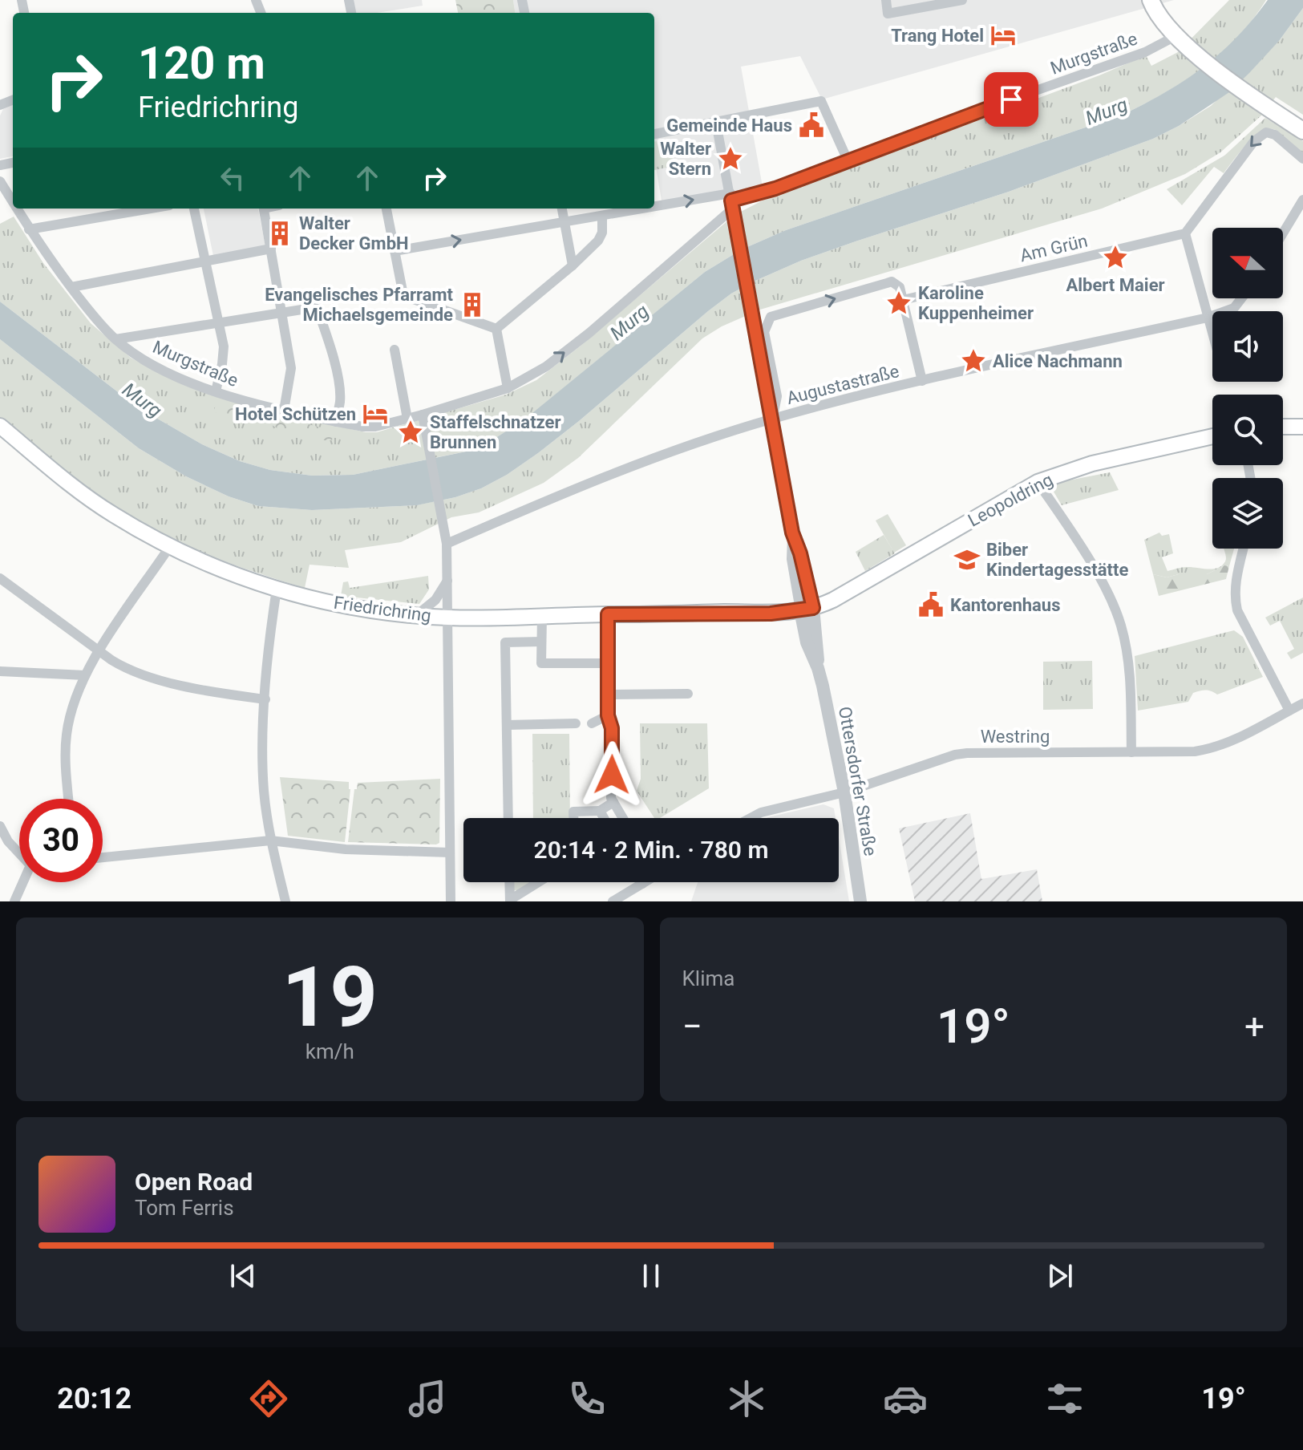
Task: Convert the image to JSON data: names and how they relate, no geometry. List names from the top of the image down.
{
  "streets": {
    "main road": ["Leopoldring", "Friedrichring"],
    "street": [
      "Murgstraße",
      "Am Grün",
      "Augustastraße",
      "Westring",
      "Ottersdorfer Straße"
    ]
  },
  "crossings": [
    ["Murgstraße", "Ottersdorfer Straße"],
    ["Am Grün", "Ottersdorfer Straße"],
    ["Augustastraße", "Ottersdorfer Straße"],
    ["Leopoldring", "Friedrichring"],
    ["Leopoldring", "Ottersdorfer Straße"],
    ["Friedrichring", "Ottersdorfer Straße"],
    ["Westring", "Ottersdorfer Straße"]
  ],
  "water": ["Murg"],
  "places": {
    "hotel": ["Trang Hotel", "Hotel Schützen"],
    "public building": ["Gemeinde Haus", "Kantorenhaus"],
    "place": [
      "Walter Stern",
      "Albert Maier",
      "Karoline Kuppenheimer",
      "Alice Nachmann",
      "Staffelschnatzer Brunnen"
    ],
    "building": ["Walter Decker GmbH", "Evangelisches Pfarramt Michaelsgemeinde"],
    "school or university": ["Biber Kindertagesstätte"]
  },
  "north": "left",
  "page": {
    "turn": ["120 m", "Friedrichring"],
    "limit": "30",
    "trip": "20:14 · 2 Min. · 780 m",
    "tile": [
      ["19", "km/h"],
      "Klima"
    ],
    "heat": ["−", "19°", "+"],
    "song": ["Open Road", "Tom Ferris"],
    "tabs": ["20:12", "19°"]
  }
}
